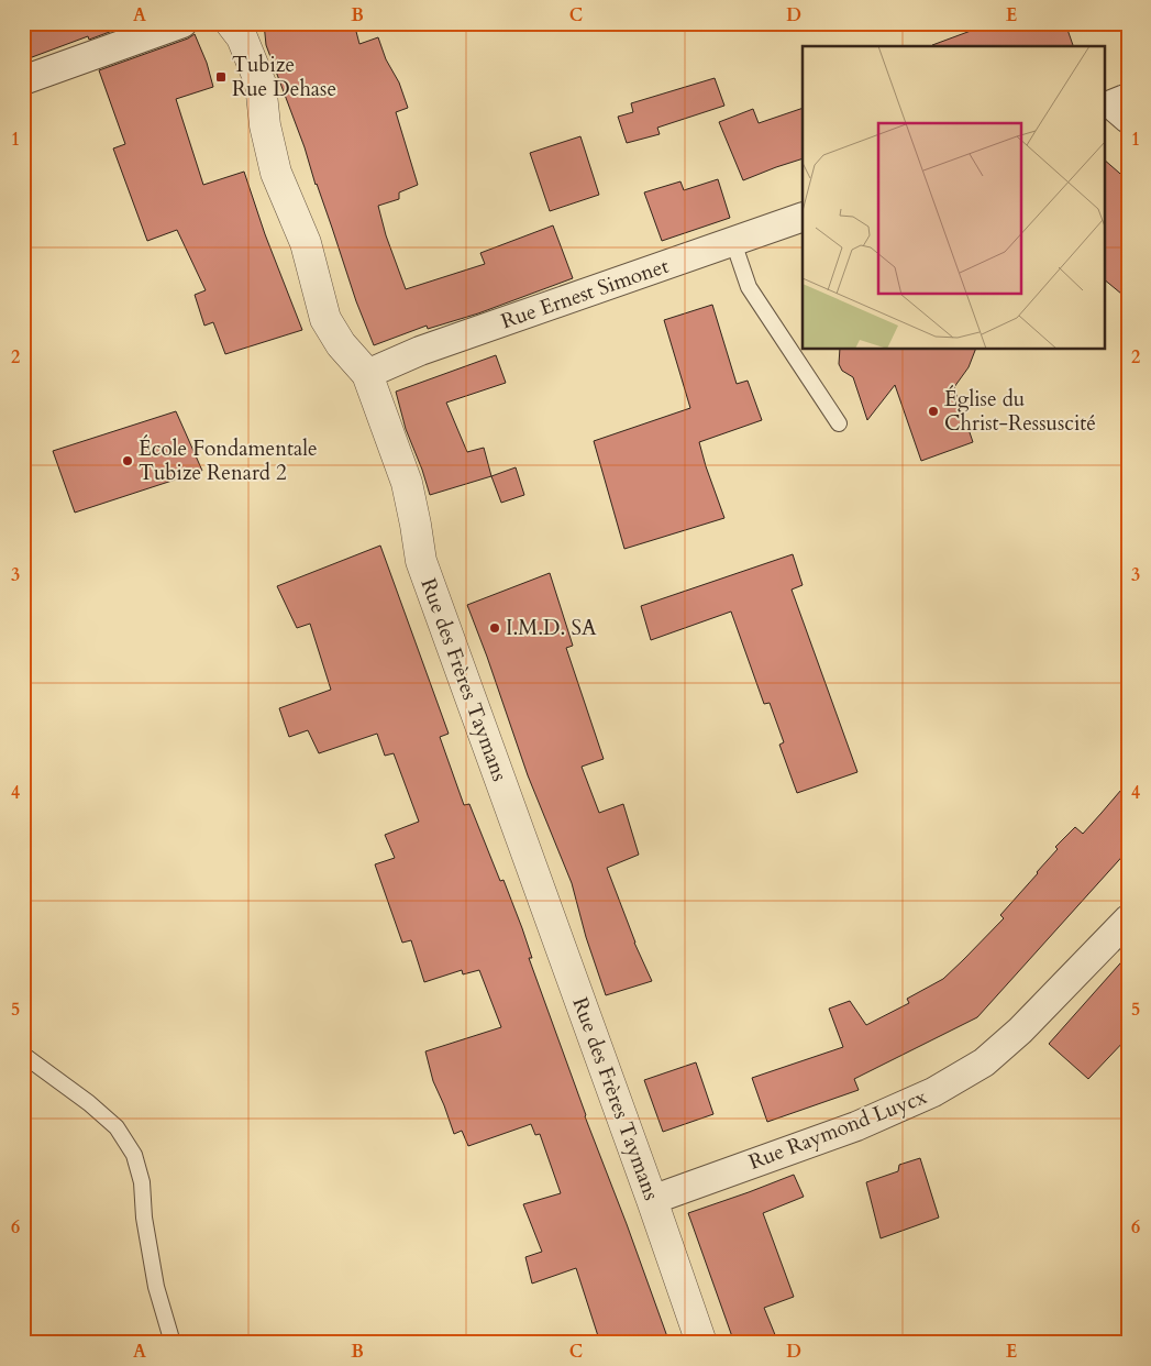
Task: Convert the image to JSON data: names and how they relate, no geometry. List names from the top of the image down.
{
  "streets": {
    "street": ["Rue Ernest Simonet", "Rue des Frères Taymans", "Rue Raymond Luycx"]
  },
  "crossings": [
    ["Rue Ernest Simonet", "Rue des Frères Taymans"],
    ["Rue des Frères Taymans", "Rue Raymond Luycx"]
  ],
  "places": {
    "transit": ["Tubize Rue Dehase"],
    "other": ["Église du Christ-Ressuscité", "École Fondamentale Tubize Renard 2", "I.M.D. SA"]
  },
  "grid": {
    "columns": [
      "A",
      "B",
      "C",
      "D",
      "E"
    ],
    "rows": [
      "1",
      "2",
      "3",
      "4",
      "5",
      "6"
    ]
  }
}
